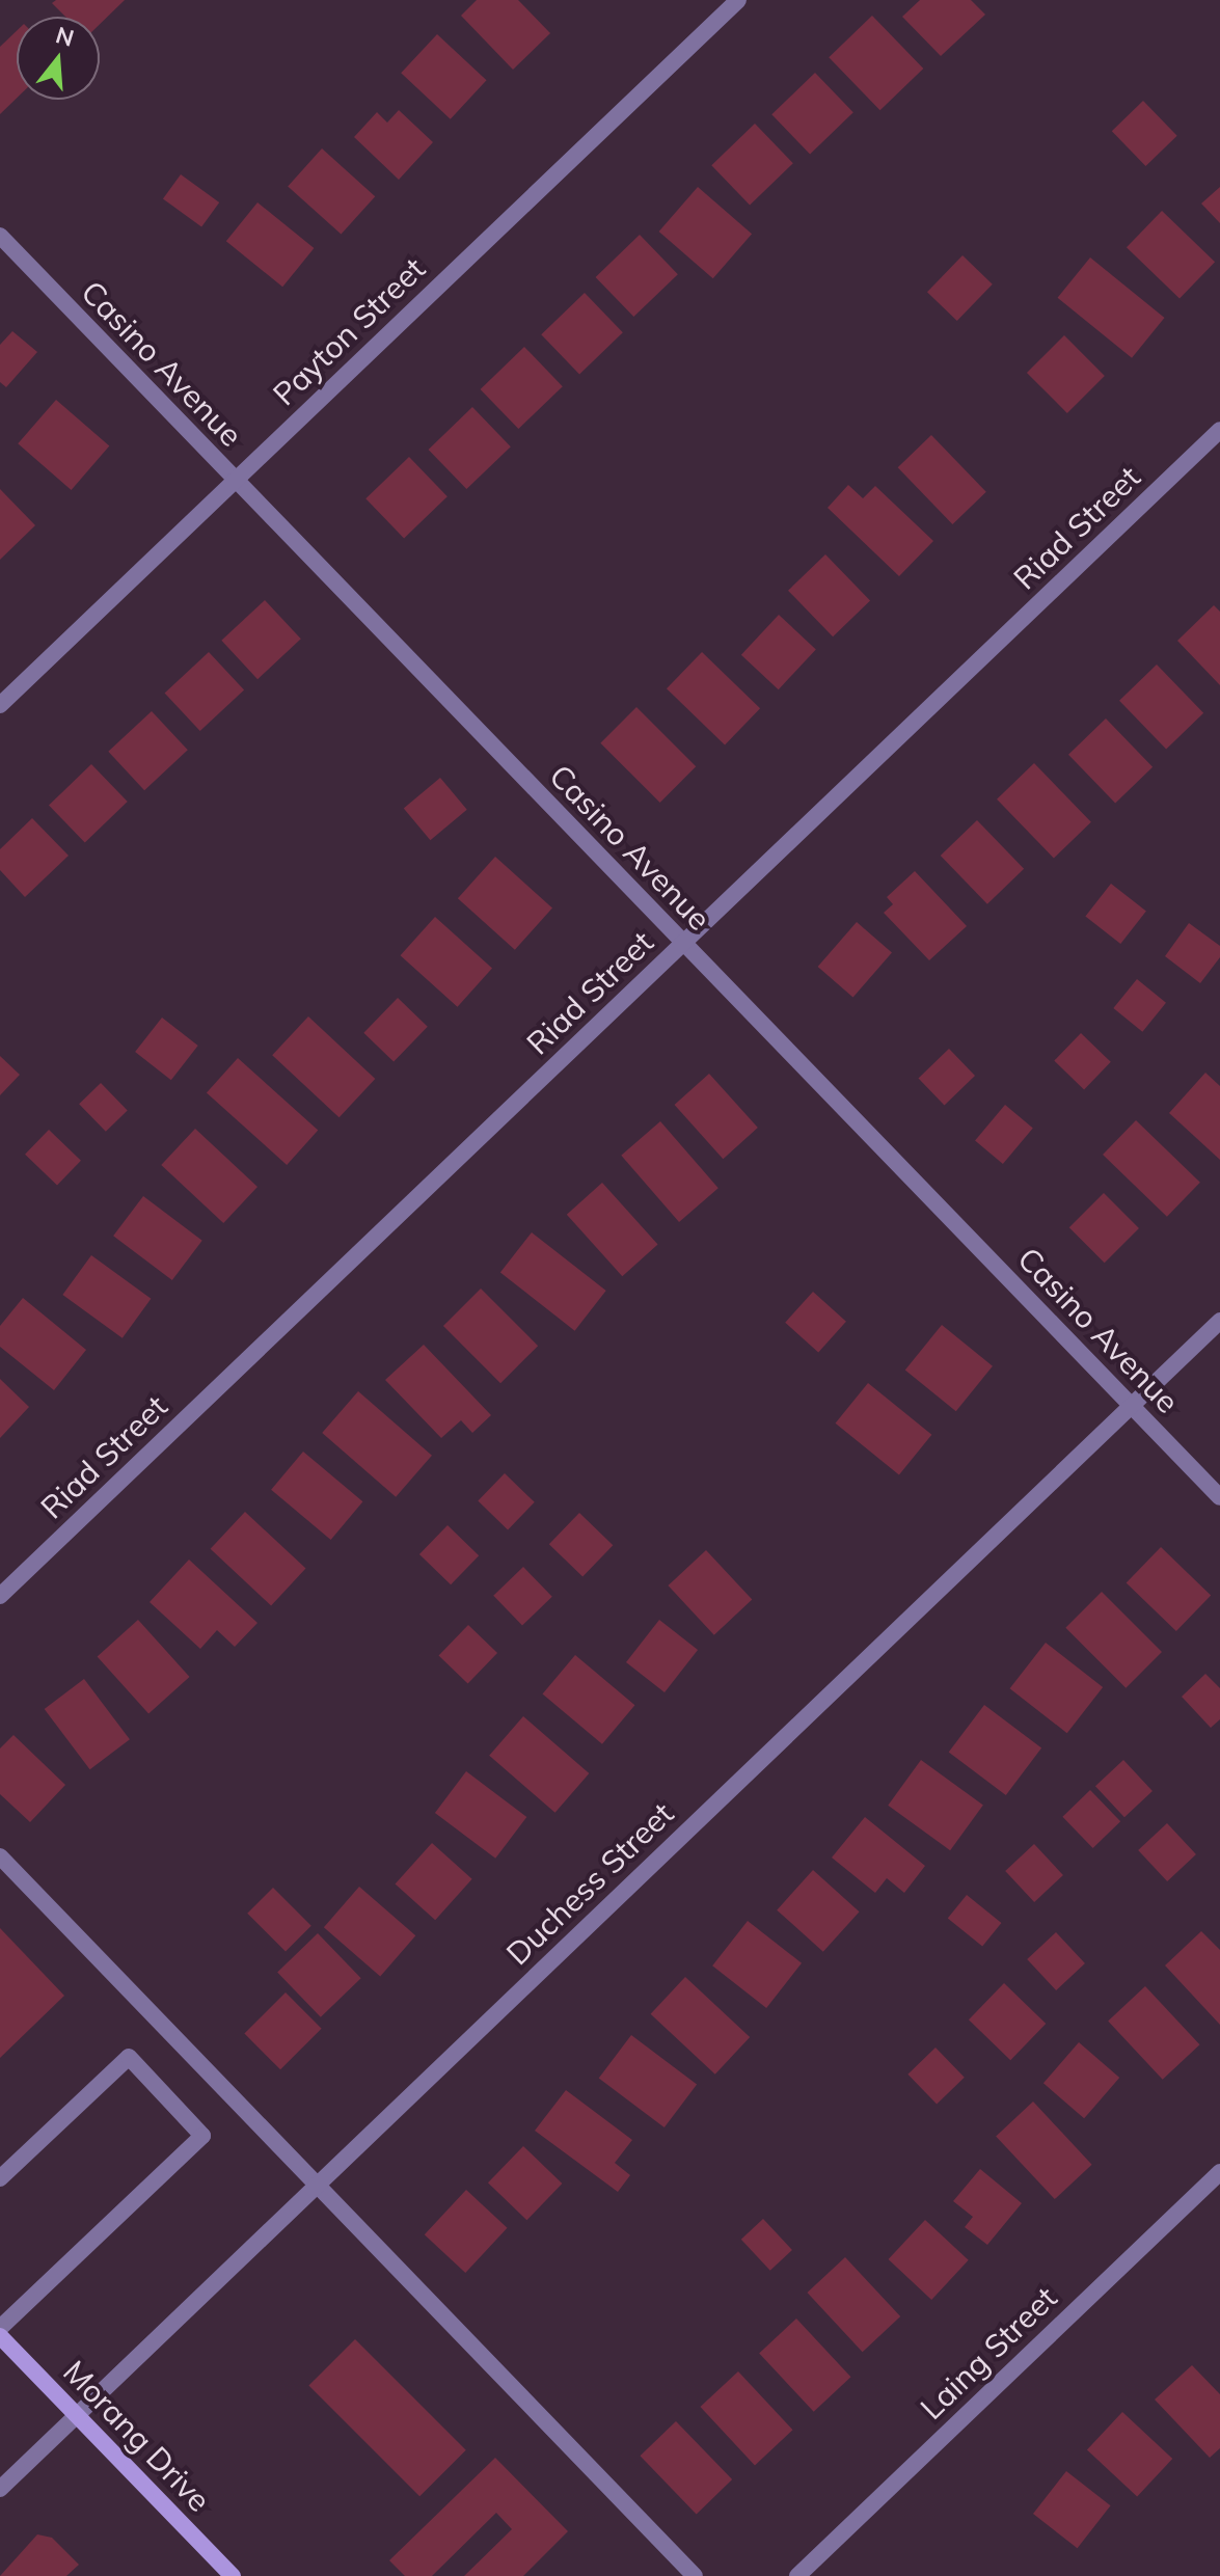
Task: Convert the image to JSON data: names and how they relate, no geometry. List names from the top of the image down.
{
  "streets": {
    "street": [
      "Payton Street",
      "Casino Avenue",
      "Riad Street",
      "Duchess Street",
      "Laing Street",
      "Morang Drive"
    ]
  },
  "crossings": [
    ["Payton Street", "Casino Avenue"],
    ["Casino Avenue", "Riad Street"],
    ["Casino Avenue", "Duchess Street"],
    ["Duchess Street", "Morang Drive"]
  ],
  "north": "top"
}
